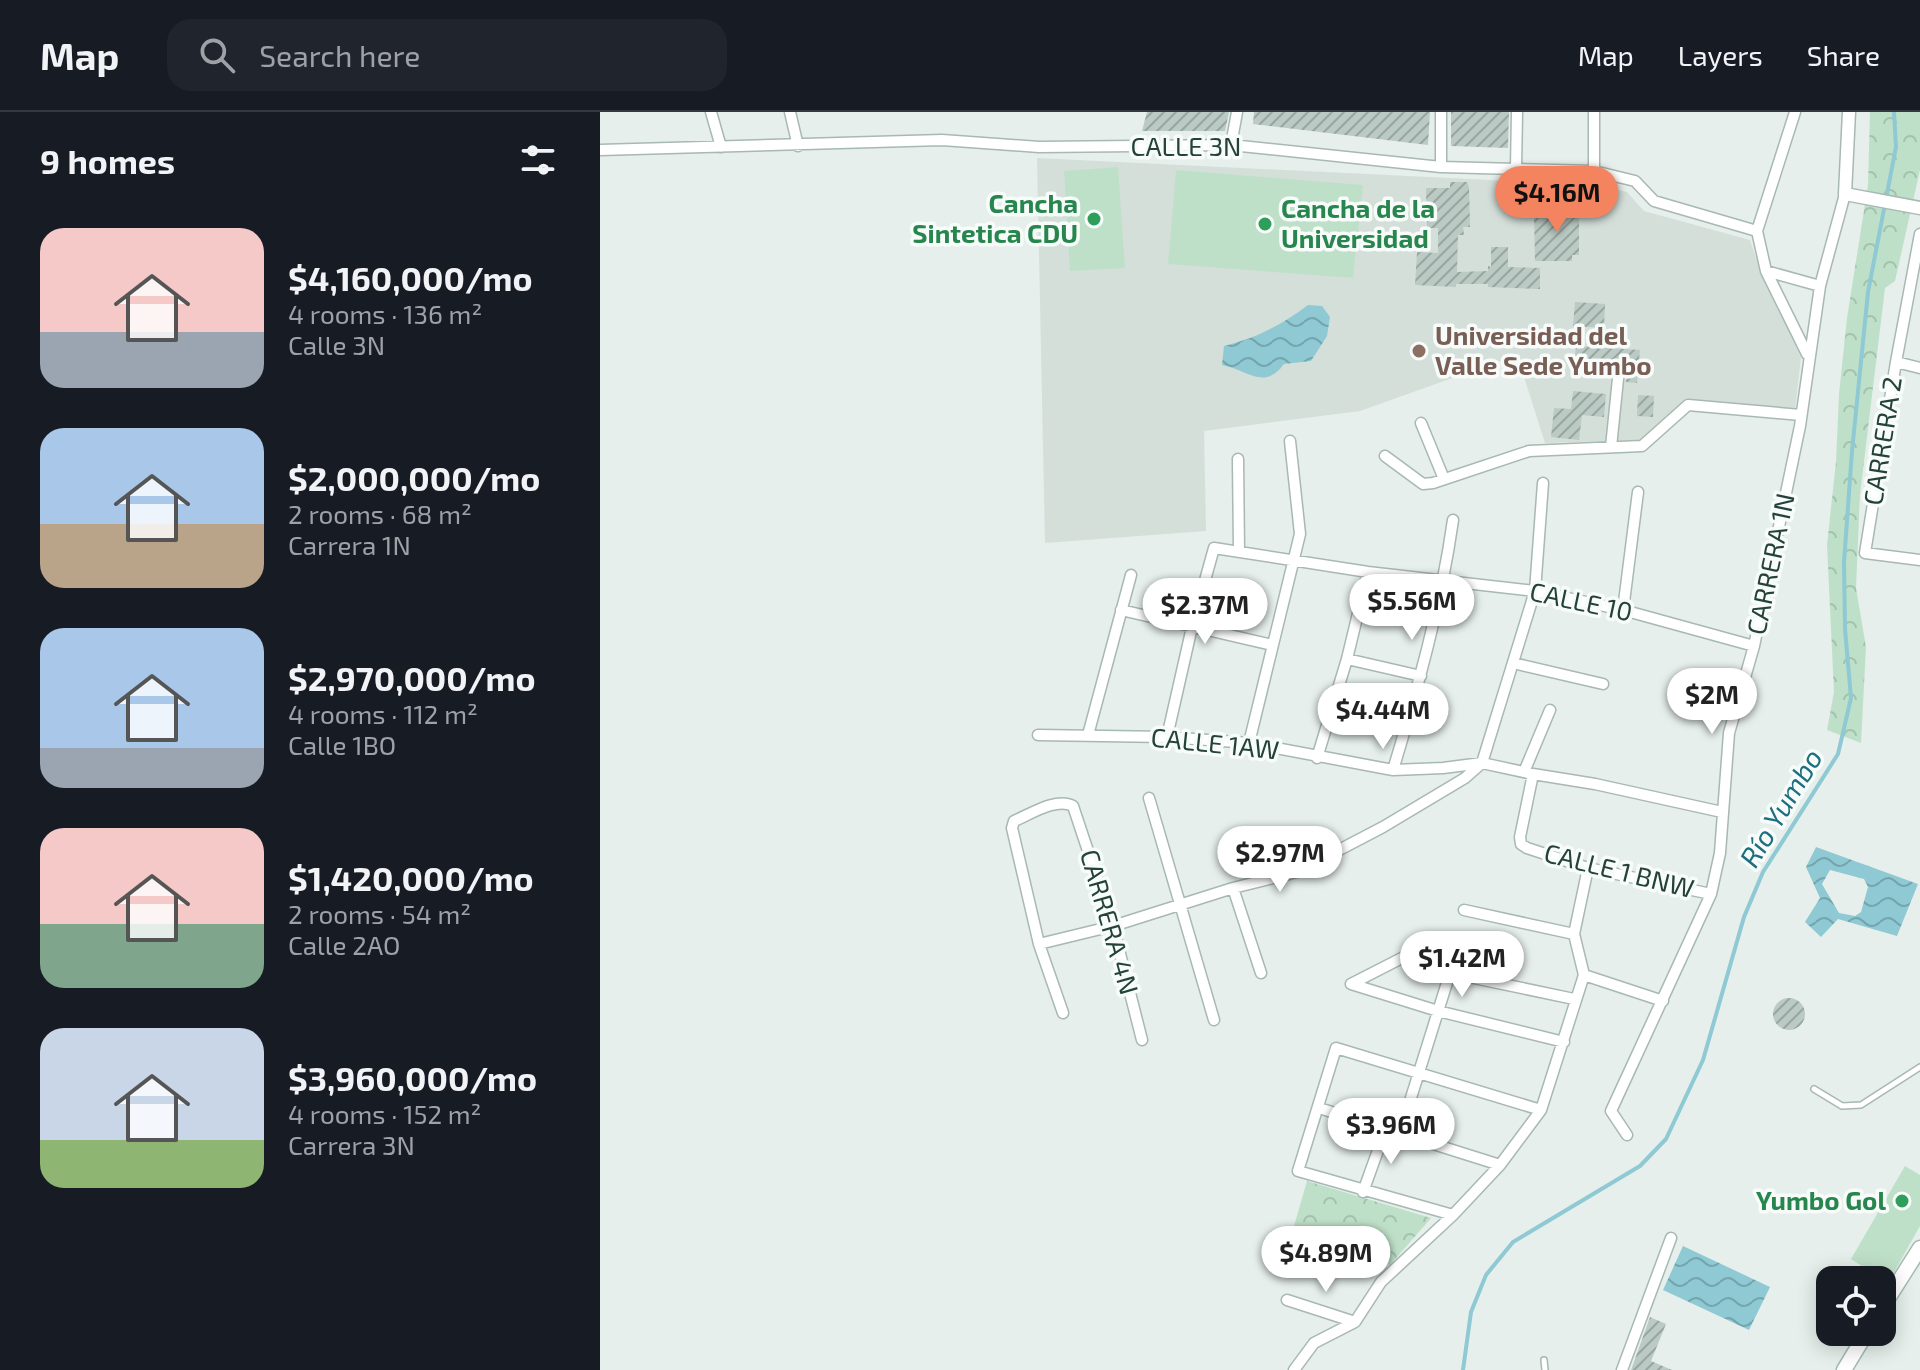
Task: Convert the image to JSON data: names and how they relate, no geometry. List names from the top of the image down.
{
  "streets": {
    "street": [
      "CALLE 3N",
      "CARRERA 2",
      "CARRERA 1N",
      "CALLE 10",
      "CALLE 1AW",
      "CALLE 1 BNW",
      "CARRERA 4N"
    ]
  },
  "crossings": [
    ["CARRERA 1N", "CALLE 10"],
    ["CARRERA 1N", "CALLE 1AW"],
    ["CARRERA 1N", "CALLE 1 BNW"],
    ["CALLE 1AW", "CALLE 1 BNW"]
  ],
  "water": ["Río Yumbo"],
  "places": [
    "Cancha Sintetica CDU",
    "Cancha de la Universidad",
    "Universidad del Valle Sede Yumbo",
    "Yumbo Gol"
  ],
  "page": {
    "header": "Map",
    "search": "Search here",
    "nav": ["Map", "Layers", "Share"],
    "heading": "9 homes",
    "price": [
      "$4.16M",
      "$5.56M",
      "$2.37M",
      "$2M",
      "$4.44M",
      "$2.97M",
      "$1.42M",
      "$3.96M",
      "$4.89M"
    ],
    "list": [
      {
        "name": "$4,160,000/mo",
        "note": "4 rooms · 136 m² · Calle 3N"
      },
      {
        "name": "$2,000,000/mo",
        "note": "2 rooms · 68 m² · Carrera 1N"
      },
      {
        "name": "$2,970,000/mo",
        "note": "4 rooms · 112 m² · Calle 1BO"
      },
      {
        "name": "$1,420,000/mo",
        "note": "2 rooms · 54 m² · Calle 2AO"
      },
      {
        "name": "$3,960,000/mo",
        "note": "4 rooms · 152 m² · Carrera 3N"
      }
    ]
  }
}
